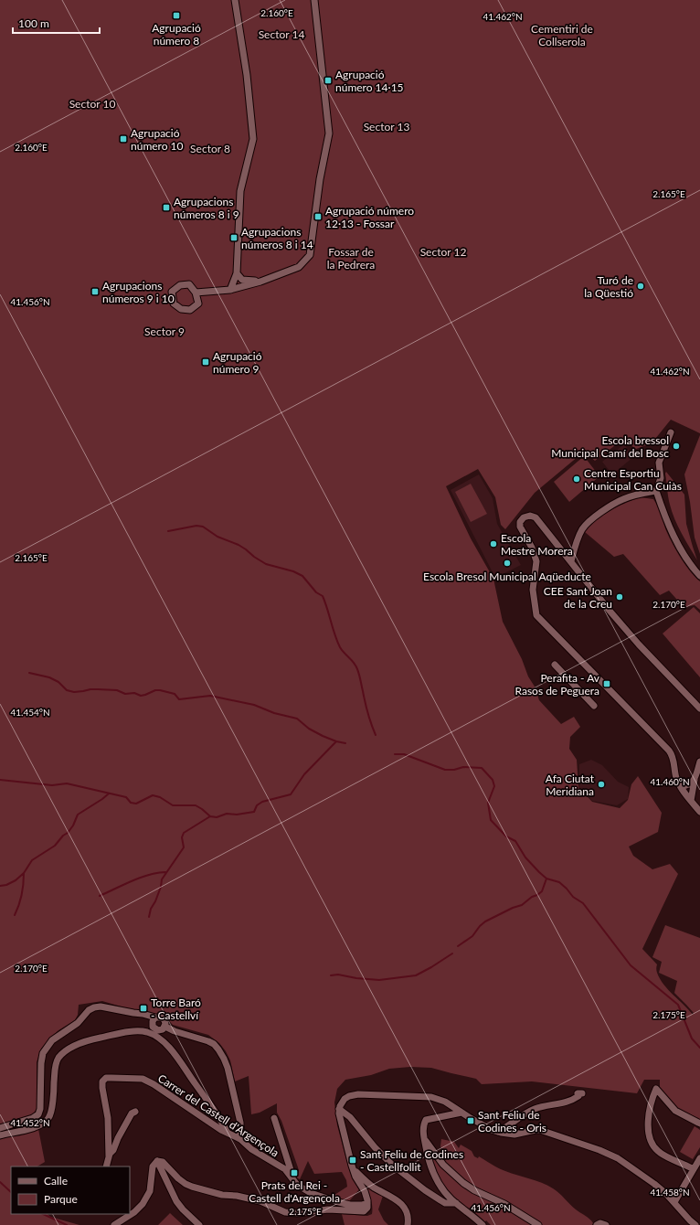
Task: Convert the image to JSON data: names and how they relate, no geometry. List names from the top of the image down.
{
  "streets": {
    "street": ["Carrer del Castell d'Argençola"]
  },
  "parks": [
    "Cementiri de Collserola",
    "Sector 14",
    "Sector 10",
    "Sector 13",
    "Sector 8",
    "Fossar de la Pedrera",
    "Sector 12",
    "Sector 9"
  ],
  "places": {
    "transit": [
      "Agrupació número 8",
      "Agrupació número 14·15",
      "Agrupació número 10",
      "Agrupacions números 8 i 9",
      "Agrupació número 12·13 - Fossar",
      "Agrupacions números 8 i 14",
      "Agrupacions números 9 i 10",
      "Agrupació número 9",
      "Perafita - Av Rasos de Peguera",
      "Torre Baró - Castellví",
      "Sant Feliu de Codines - Oris",
      "Sant Feliu de Codines - Castellfollit",
      "Prats del Rei - Castell d'Argençola"
    ],
    "other": [
      "Turó de la Qüestió",
      "Escola bressol Municipal Camí del Bosc",
      "Centre Esportiu Municipal Can Cuiàs",
      "Escola Mestre Morera",
      "Escola Bresol Municipal Aqüeducte",
      "CEE Sant Joan de la Creu",
      "Afa Ciutat Meridiana"
    ]
  },
  "legend": ["Calle", "Parque"],
  "scale_bar": "100 m",
  "coordinates": [
    "2.160°E",
    "41.462°N",
    "2.165°E",
    "41.456°N",
    "2.170°E",
    "41.454°N",
    "41.460°N",
    "2.175°E",
    "41.452°N",
    "41.458°N"
  ]
}
